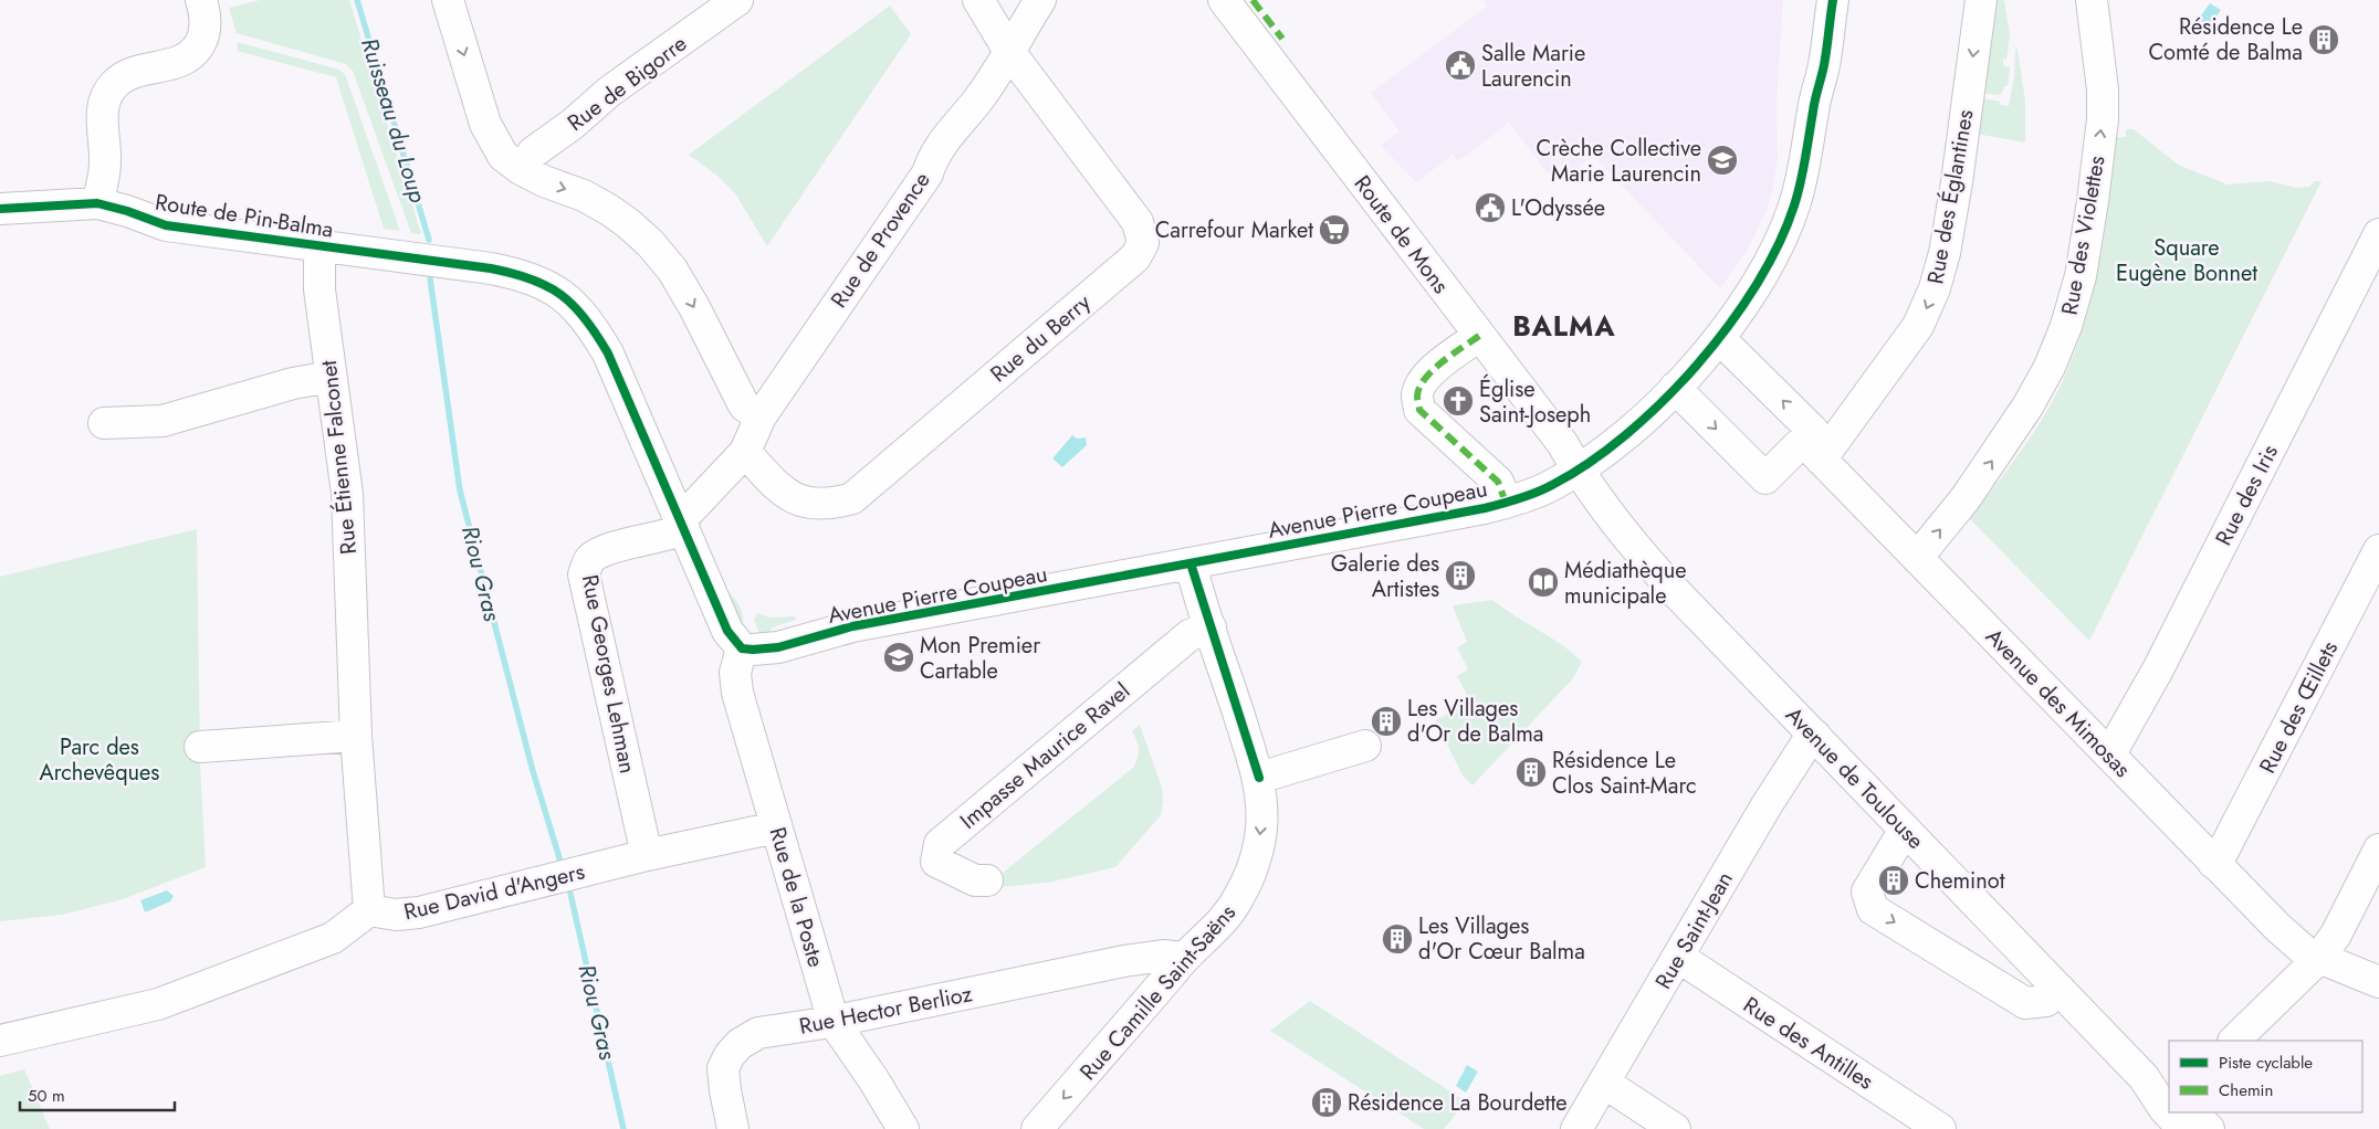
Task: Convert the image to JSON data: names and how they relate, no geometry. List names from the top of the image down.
{
  "streets": {
    "street": [
      "Rue de Bigorre",
      "Rue des Églantines",
      "Route de Pin-Balma",
      "Route de Mons",
      "Rue des Violettes",
      "Rue de Provence",
      "Rue du Berry",
      "Rue Étienne Falconet",
      "Rue des Iris",
      "Avenue Pierre Coupeau",
      "Rue Georges Lehman",
      "Avenue des Mimosas",
      "Rue des Œillets",
      "Impasse Maurice Ravel",
      "Avenue de Toulouse",
      "Rue David d'Angers",
      "Rue de la Poste",
      "Rue Saint-Jean",
      "Rue Camille Saint-Saëns",
      "Rue Hector Berlioz",
      "Rue des Antilles"
    ]
  },
  "crossings": [
    ["Rue des Églantines", "Avenue Pierre Coupeau"],
    ["Rue des Églantines", "Avenue des Mimosas"],
    ["Route de Pin-Balma", "Rue de Provence"],
    ["Route de Pin-Balma", "Rue Étienne Falconet"],
    ["Route de Pin-Balma", "Rue Georges Lehman"],
    ["Route de Mons", "Avenue Pierre Coupeau"],
    ["Route de Mons", "Avenue de Toulouse"],
    ["Rue des Violettes", "Avenue des Mimosas"],
    ["Rue de Provence", "Rue du Berry"],
    ["Rue de Provence", "Rue Georges Lehman"],
    ["Rue Étienne Falconet", "Rue David d'Angers"],
    ["Rue des Iris", "Avenue des Mimosas"],
    ["Avenue Pierre Coupeau", "Avenue de Toulouse"],
    ["Avenue Pierre Coupeau", "Rue de la Poste"],
    ["Avenue Pierre Coupeau", "Rue Camille Saint-Saëns"],
    ["Rue Georges Lehman", "Rue David d'Angers"],
    ["Avenue des Mimosas", "Rue des Œillets"],
    ["Impasse Maurice Ravel", "Rue Camille Saint-Saëns"],
    ["Avenue de Toulouse", "Rue Saint-Jean"],
    ["Rue David d'Angers", "Rue de la Poste"],
    ["Rue de la Poste", "Rue Hector Berlioz"],
    ["Rue Saint-Jean", "Rue des Antilles"],
    ["Rue Camille Saint-Saëns", "Rue Hector Berlioz"]
  ],
  "one_way": ["Rue des Violettes", "Rue Camille Saint-Saëns"],
  "districts": ["BALMA"],
  "water": ["Ruisseau du Loup", "Riou Gras"],
  "parks": ["Square Eugène Bonnet", "Parc des Archevêques"],
  "places": {
    "building": [
      "Résidence Le Comté de Balma",
      "Galerie des Artistes",
      "Les Villages d'Or de Balma",
      "Résidence Le Clos Saint-Marc",
      "Cheminot",
      "Les Villages d'Or Cœur Balma",
      "Résidence La Bourdette"
    ],
    "public building": ["Salle Marie Laurencin", "L'Odyssée"],
    "school or university": ["Crèche Collective Marie Laurencin", "Mon Premier Cartable"],
    "supermarket": ["Carrefour Market"],
    "church": ["Église Saint-Joseph"],
    "library": ["Médiathèque municipale"]
  },
  "legend": ["Piste cyclable", "Chemin"],
  "scale_bar": "50 m"
}
